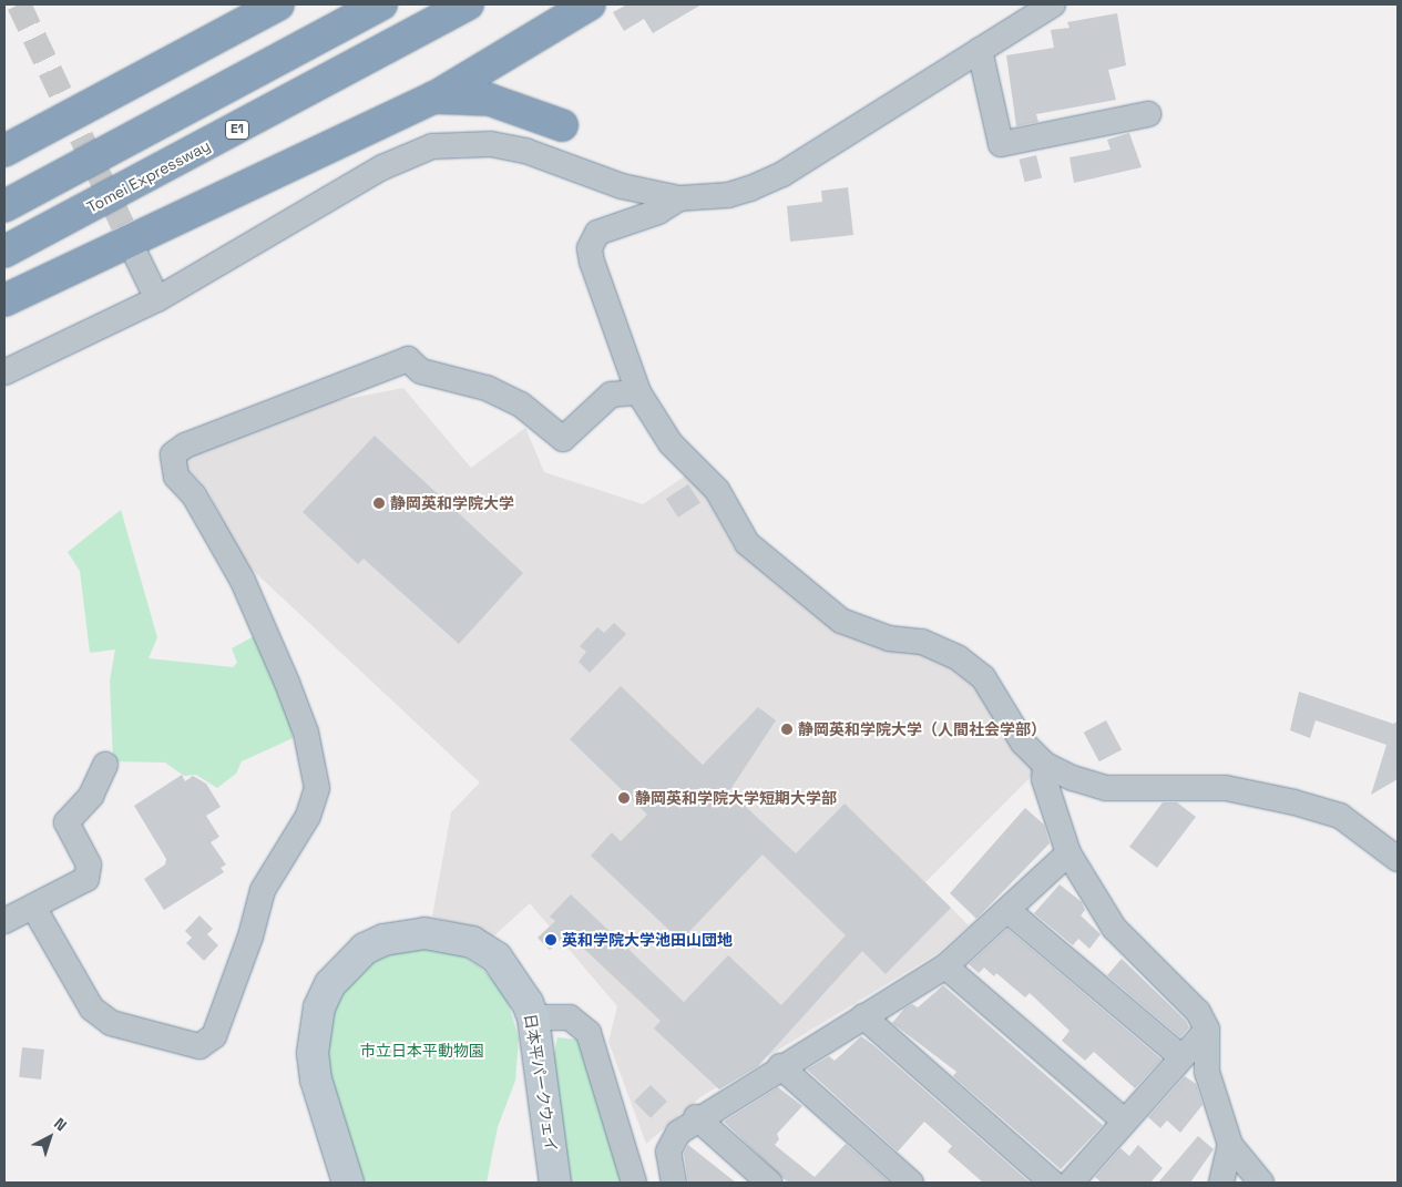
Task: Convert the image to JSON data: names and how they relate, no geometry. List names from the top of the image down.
{
  "streets": {
    "highway": ["E1", "Tomei Expressway"],
    "street": ["日本平パークウェイ"]
  },
  "parks": ["市立日本平動物園"],
  "places": [
    "静岡英和学院大学",
    "静岡英和学院大学（人間社会学部）",
    "静岡英和学院大学短期大学部",
    "英和学院大学池田山団地"
  ],
  "north": "top right"
}
